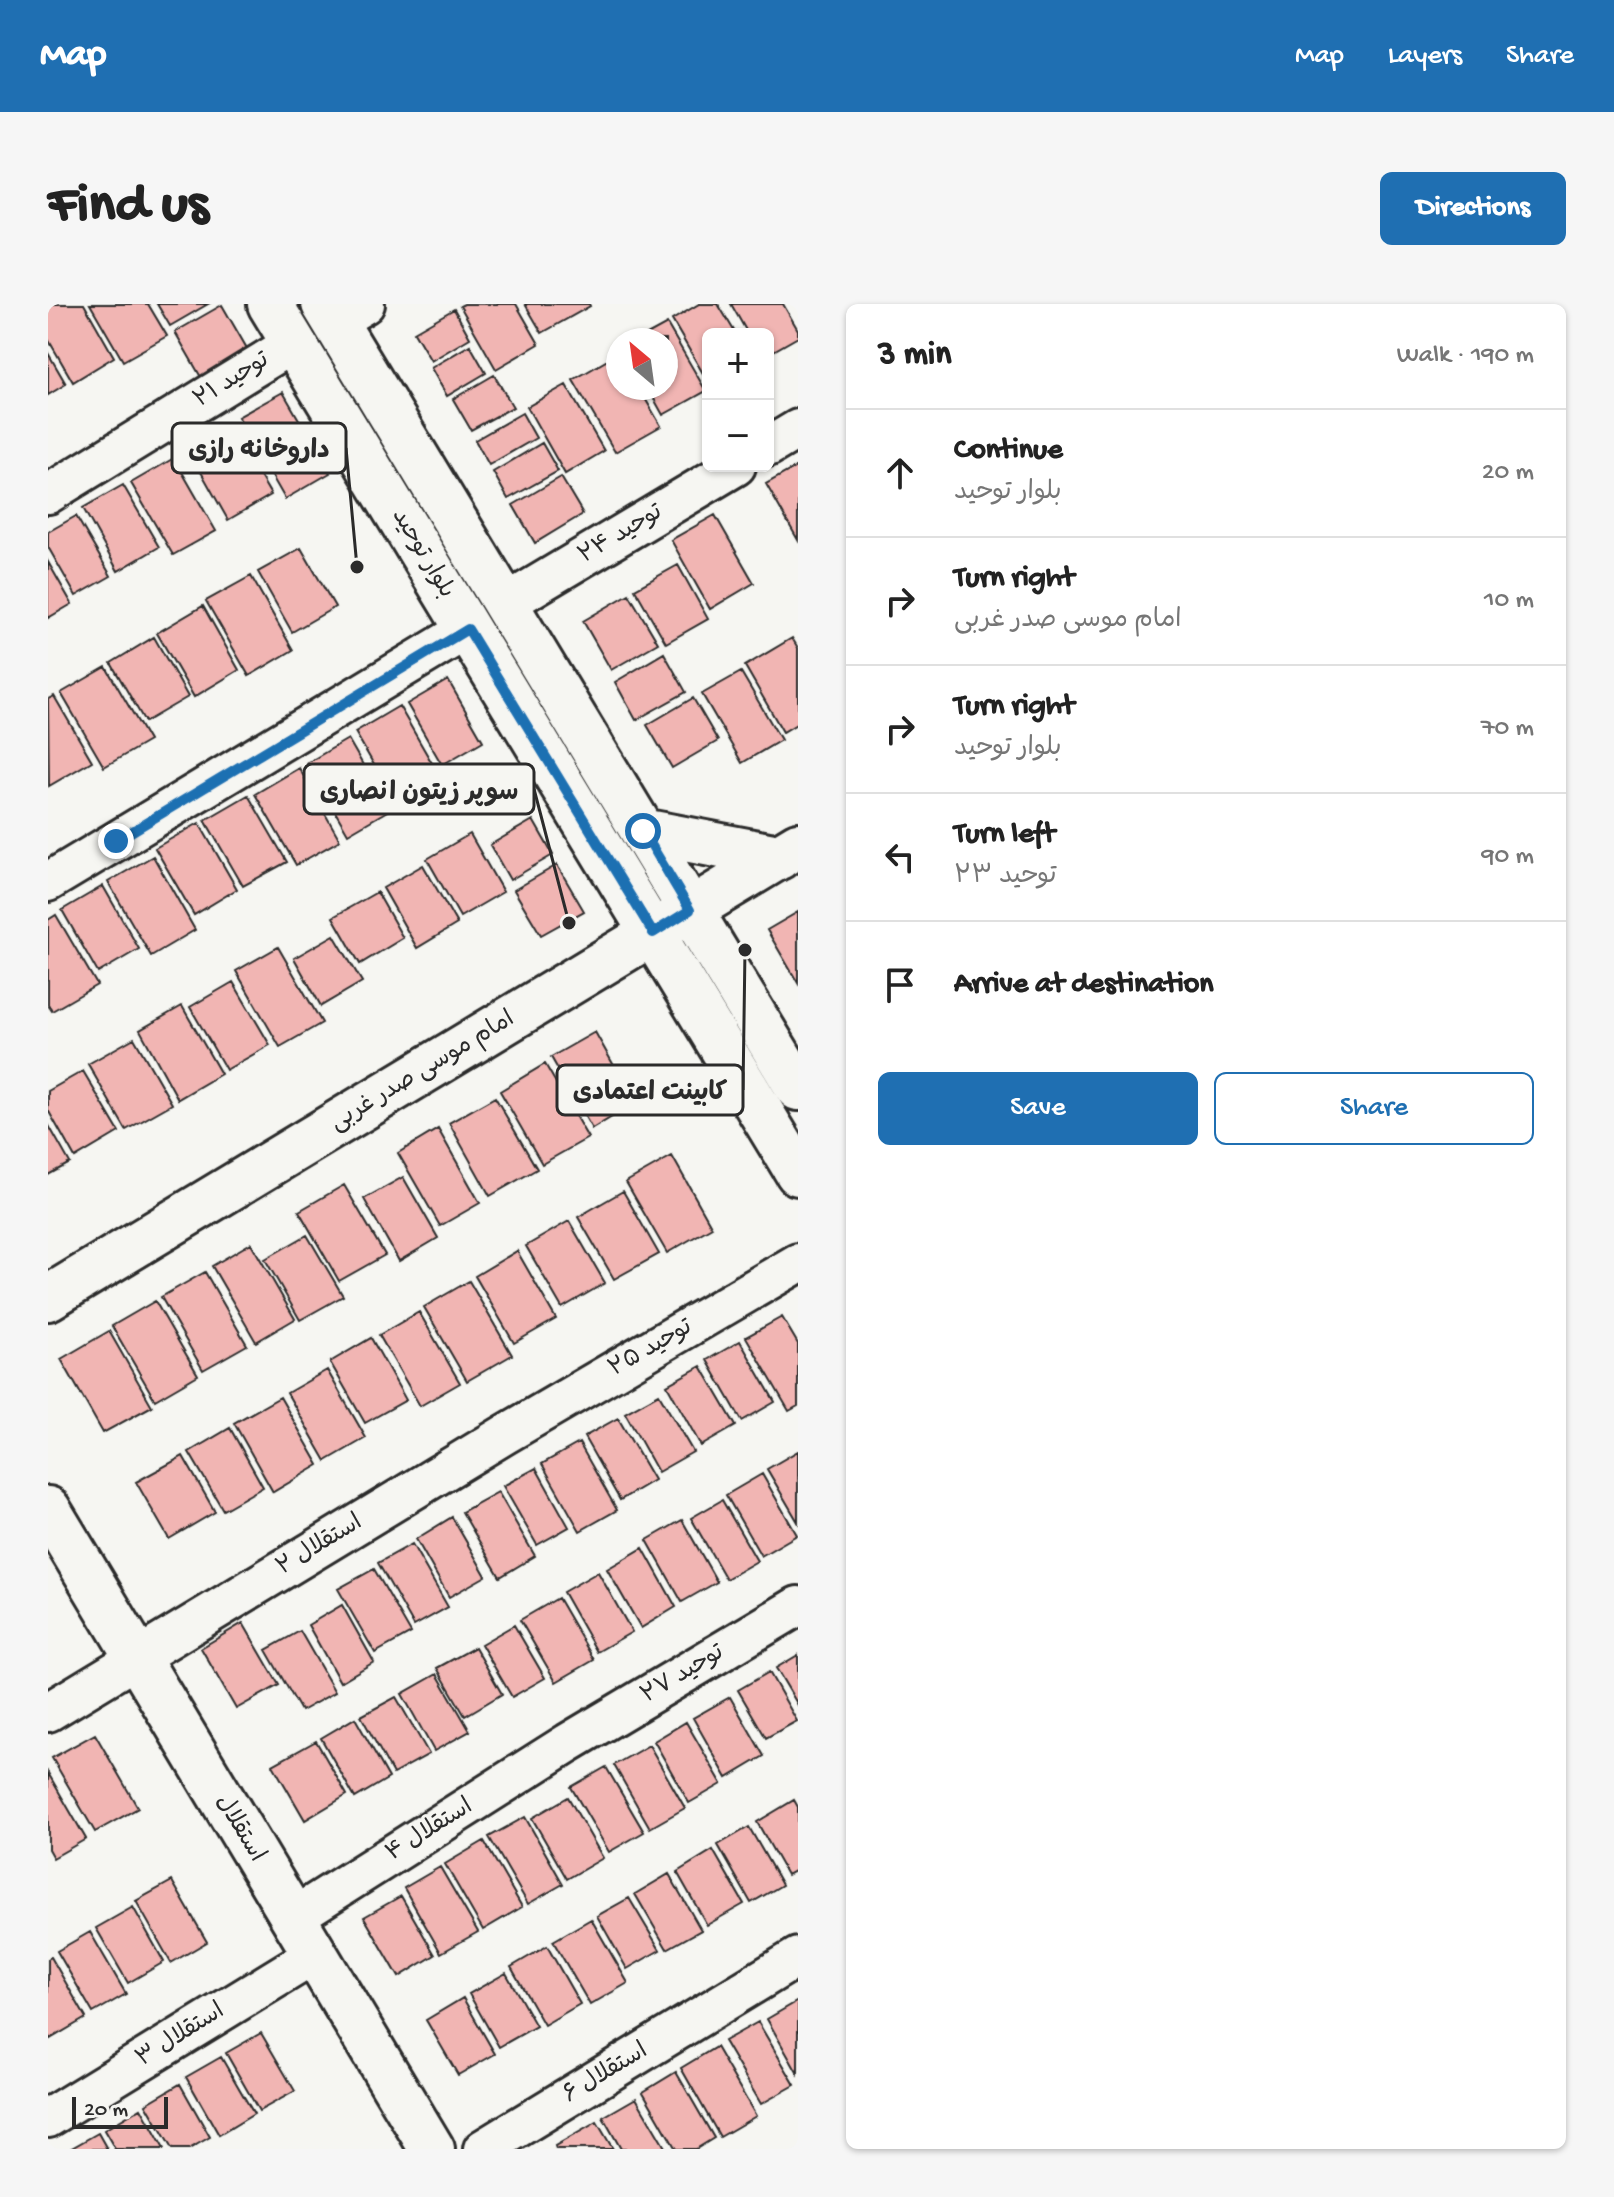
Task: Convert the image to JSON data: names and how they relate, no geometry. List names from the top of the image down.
{
  "streets": {
    "street": [
      "توحید ۲۱",
      "توحید ۲۴",
      "بلوار توحید",
      "امام موسی صدر غربی",
      "توحید ۲۵",
      "استقلال ۲",
      "توحید ۲۷",
      "استقلال",
      "استقلال ۴",
      "استقلال ۳",
      "استقلال ۶"
    ]
  },
  "crossings": [
    ["توحید ۲۱", "بلوار توحید"],
    ["توحید ۲۴", "بلوار توحید"],
    ["بلوار توحید", "امام موسی صدر غربی"],
    ["توحید ۲۵", "استقلال ۲"],
    ["استقلال ۲", "استقلال"],
    ["توحید ۲۷", "استقلال ۴"],
    ["استقلال", "استقلال ۴"],
    ["استقلال", "استقلال ۳"]
  ],
  "places": ["داروخانه رازی", "سوپر زیتون انصاری", "کابینت اعتمادی"],
  "scale_bar": "20 m",
  "north": "top left",
  "page": {
    "header": "Map",
    "nav": ["Map", "Layers", "Share"],
    "buttons": [
      "Directions",
      ["Save", "Share"]
    ],
    "title": "Find us",
    "heading": ["3 min", "Walk · 190 m"],
    "map_buttons": ["+", "−"],
    "list": [
      ["Continue", "بلوار توحید", "20 m"],
      ["Turn right", "امام موسی صدر غربی", "10 m"],
      ["Turn right", "بلوار توحید", "70 m"],
      ["Turn left", "توحید ۲۳", "90 m"],
      "Arrive at destination"
    ],
    "scale": "20 m"
  }
}
